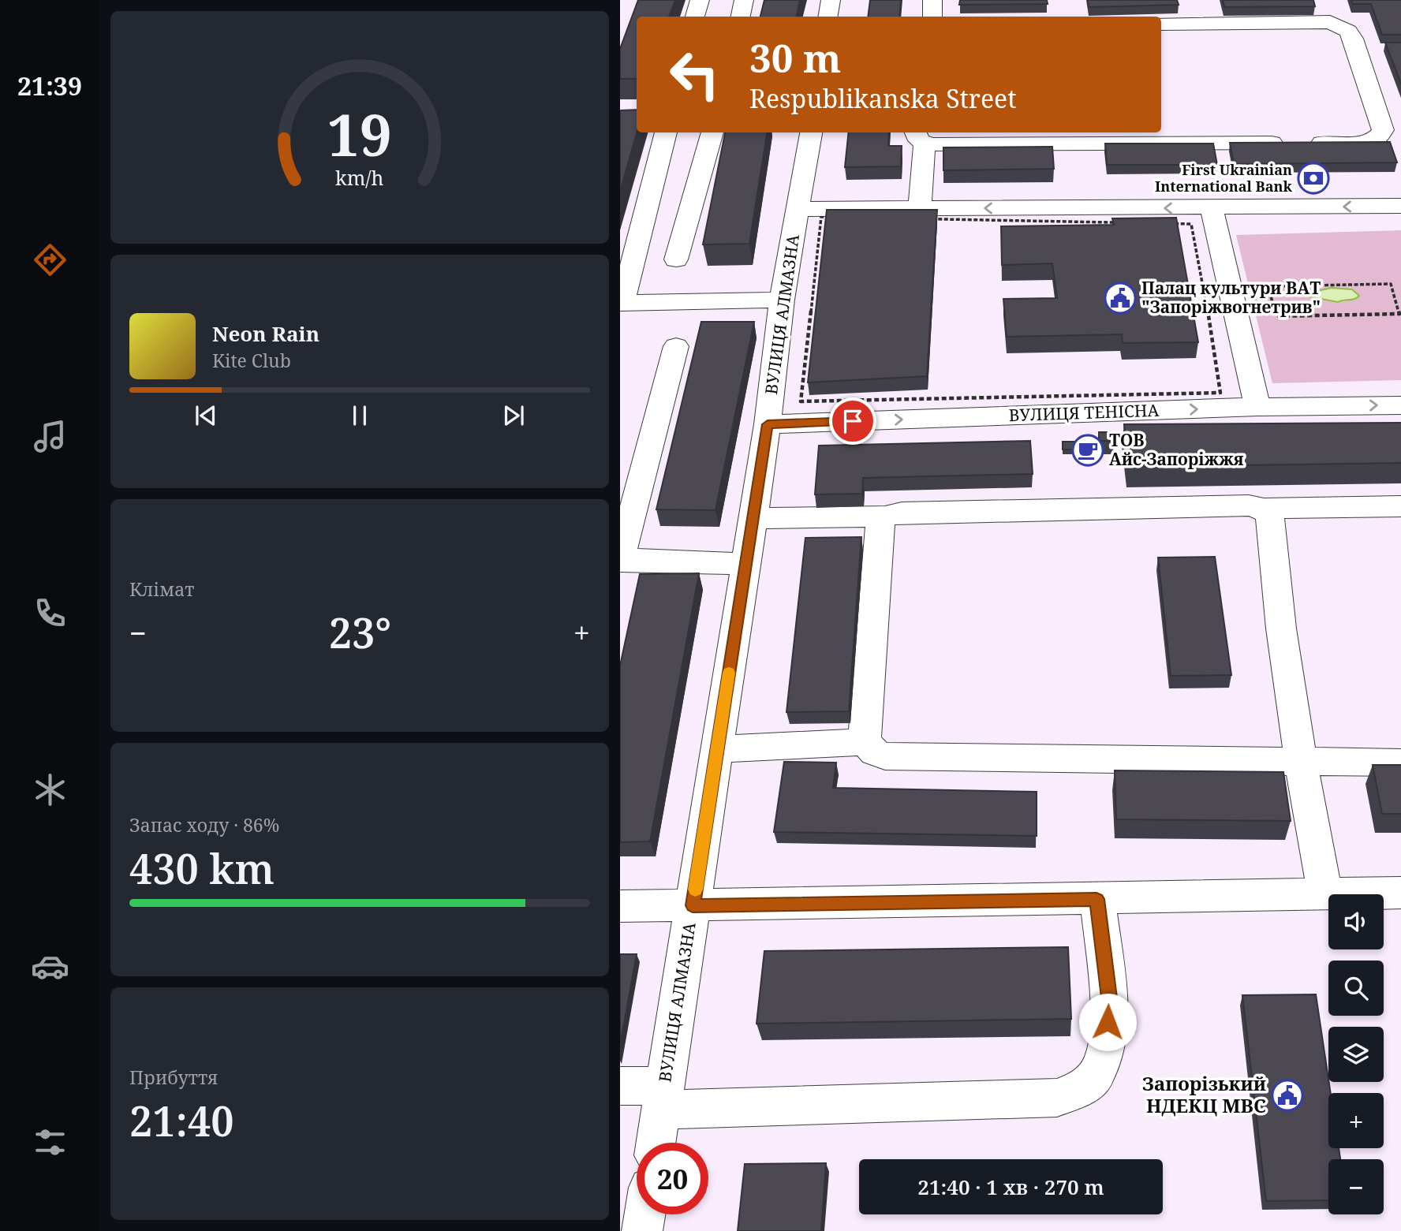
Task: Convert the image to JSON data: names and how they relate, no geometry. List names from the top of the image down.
{
  "streets": {
    "street": ["ВУЛИЦЯ АЛМАЗНА", "ВУЛИЦЯ ТЕНІСНА"]
  },
  "crossings": [
    ["ВУЛИЦЯ АЛМАЗНА", "ВУЛИЦЯ ТЕНІСНА"]
  ],
  "places": {
    "bank": ["First Ukrainian International Bank"],
    "public building": ["Палац культури ВАТ \"Запоріжвогнетрив\"", "Запорізький НДЕКЦ МВС"],
    "cafe": ["ТОВ Айс-Запоріжжя"]
  },
  "page": {
    "tabs": "21:39",
    "turn": ["30 m", "Respublikanska Street"],
    "song": ["Neon Rain", "Kite Club"],
    "tile": [
      "Клімат",
      ["Запас ходу · 86%", "430 km"],
      ["Прибуття", "21:40"]
    ],
    "heat": ["−", "23°", "+"],
    "map_buttons": ["+", "−"],
    "limit": "20",
    "trip": "21:40 · 1 хв · 270 m",
    "gauge": ["19", "km/h"]
  }
}
